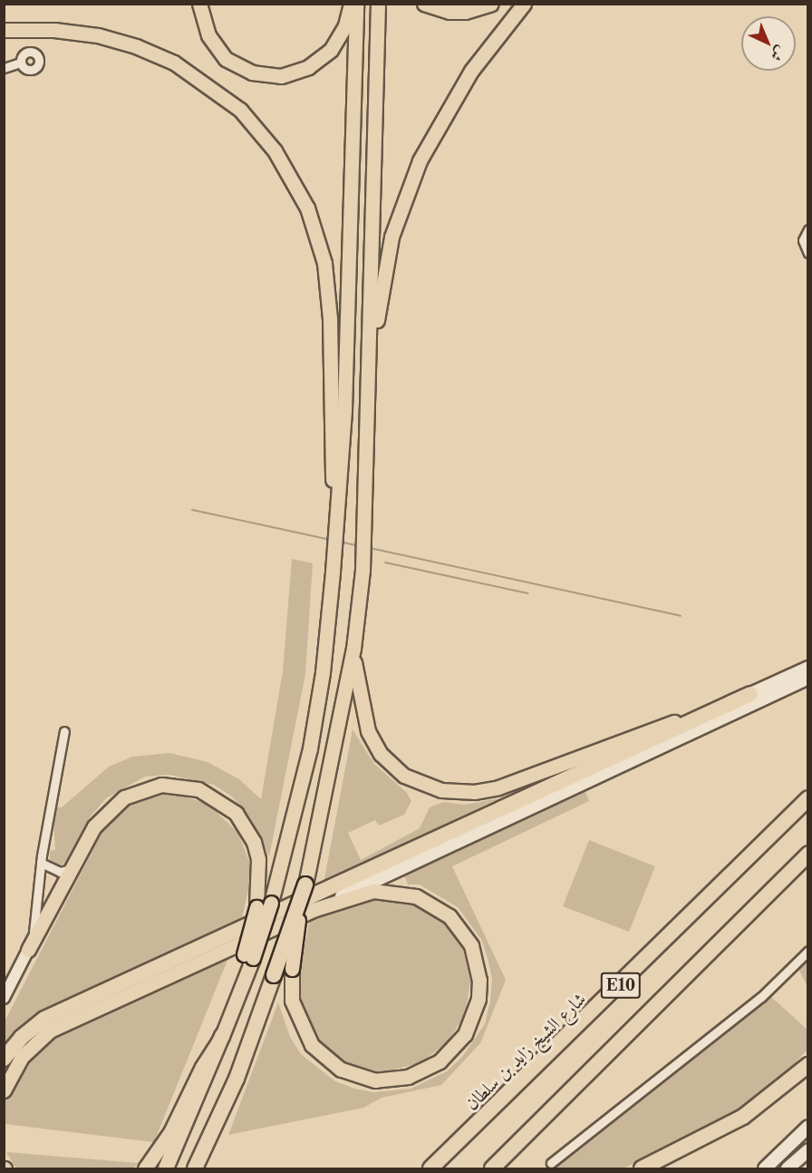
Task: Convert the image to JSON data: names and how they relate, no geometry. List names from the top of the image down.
{
  "streets": {
    "highway": ["E10", "شارع الشيخ زايد بن سلطان"]
  },
  "north": "bottom right"
}
